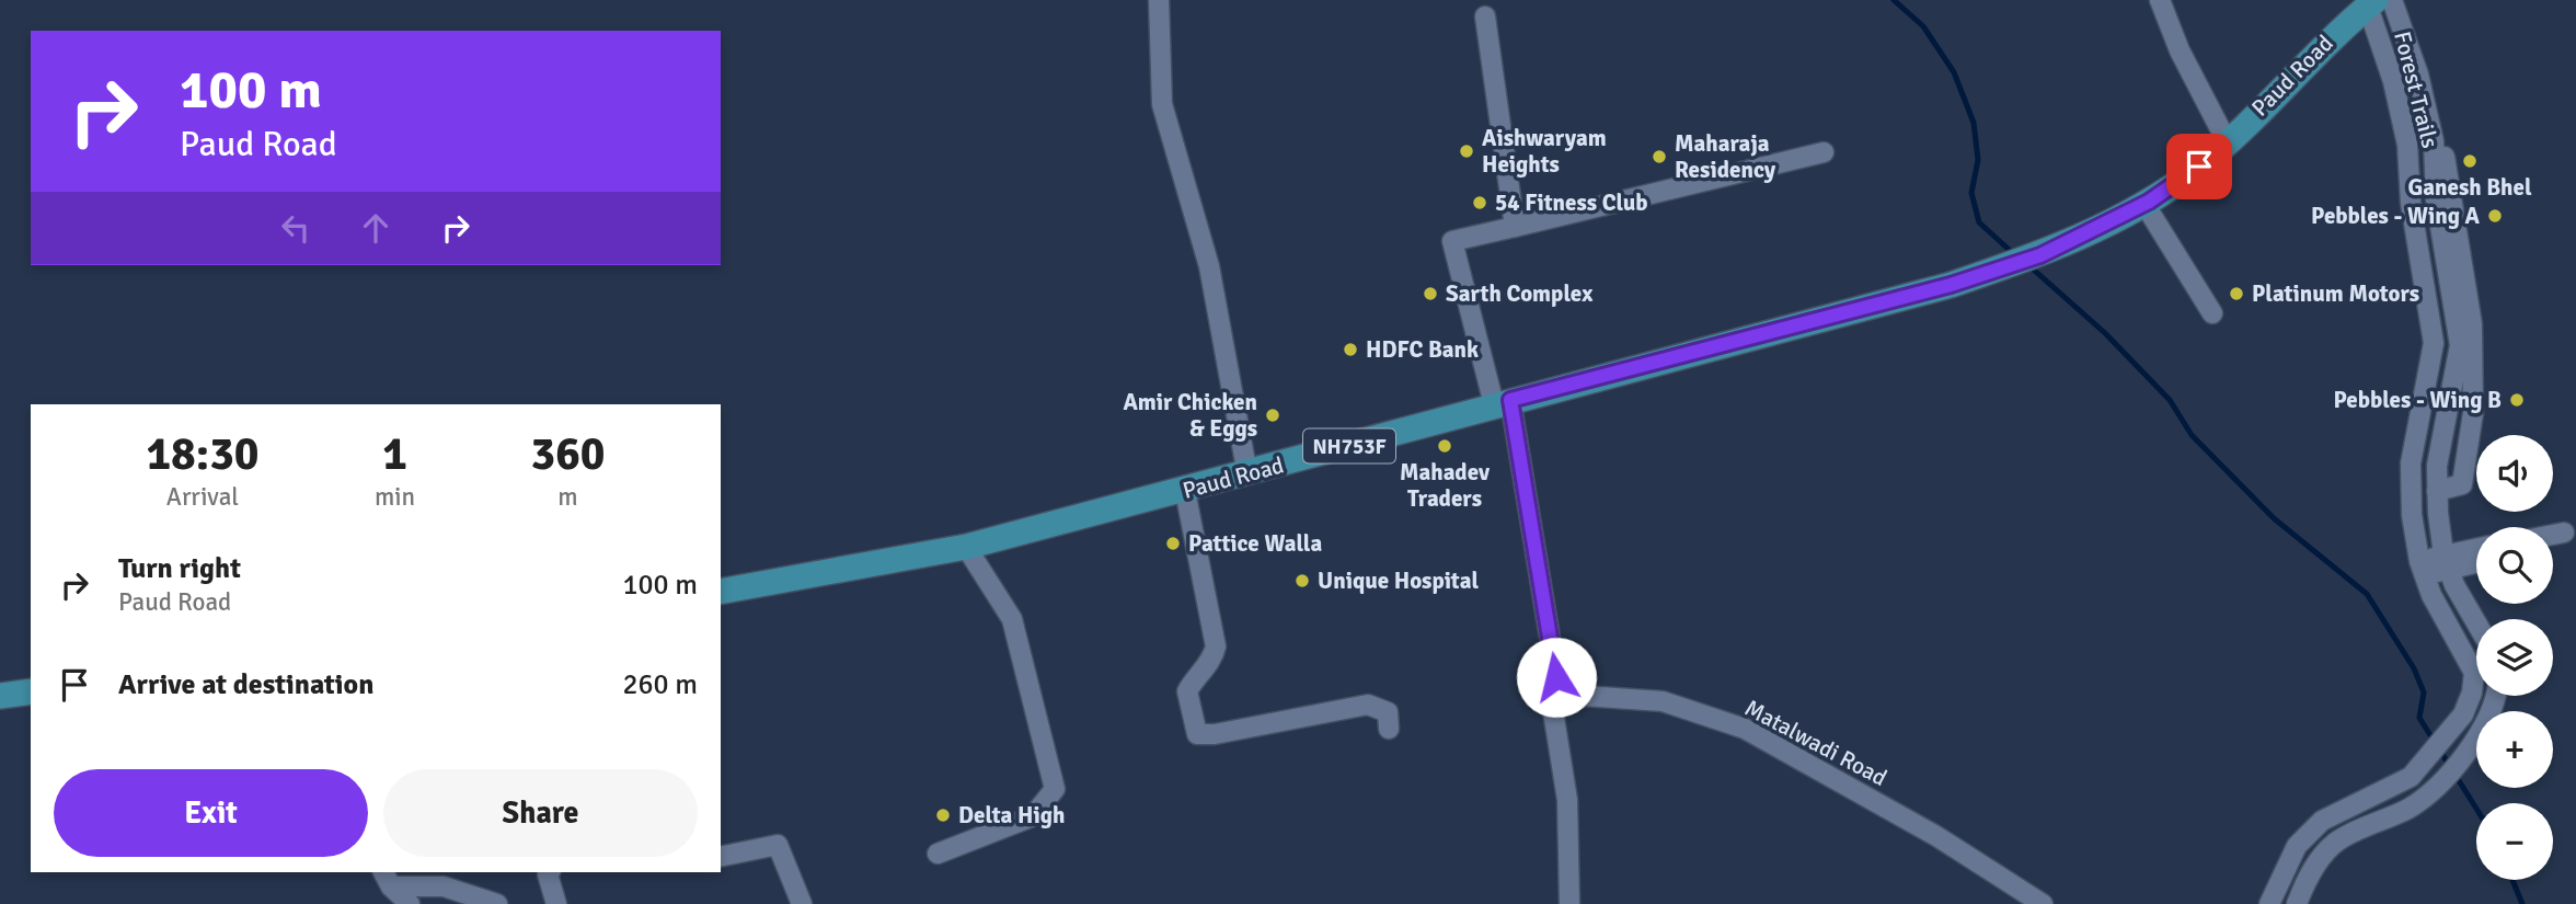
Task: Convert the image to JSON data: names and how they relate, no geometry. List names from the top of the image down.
{
  "streets": {
    "main road": ["Paud Road", "NH753F"],
    "street": ["Forest Trails", "Matalwadi Road"]
  },
  "crossings": [
    ["Paud Road", "Forest Trails"]
  ],
  "places": [
    "Aishwaryam Heights",
    "Maharaja Residency",
    "Ganesh Bhel",
    "54 Fitness Club",
    "Pebbles - Wing A",
    "Sarth Complex",
    "Platinum Motors",
    "HDFC Bank",
    "Pebbles - Wing B",
    "Amir Chicken & Eggs",
    "Mahadev Traders",
    "Pattice Walla",
    "Unique Hospital",
    "Delta High"
  ],
  "page": {
    "turn": ["100 m", "Paud Road"],
    "eta": [
      "18:30",
      "Arrival",
      "1",
      "min",
      "360",
      "m"
    ],
    "map_buttons": ["+", "−"],
    "list": [
      {
        "name": "Turn right",
        "note": "Paud Road",
        "value": "100 m"
      },
      {
        "name": "Arrive at destination",
        "value": "260 m"
      }
    ],
    "buttons": ["Exit", "Share"]
  }
}
